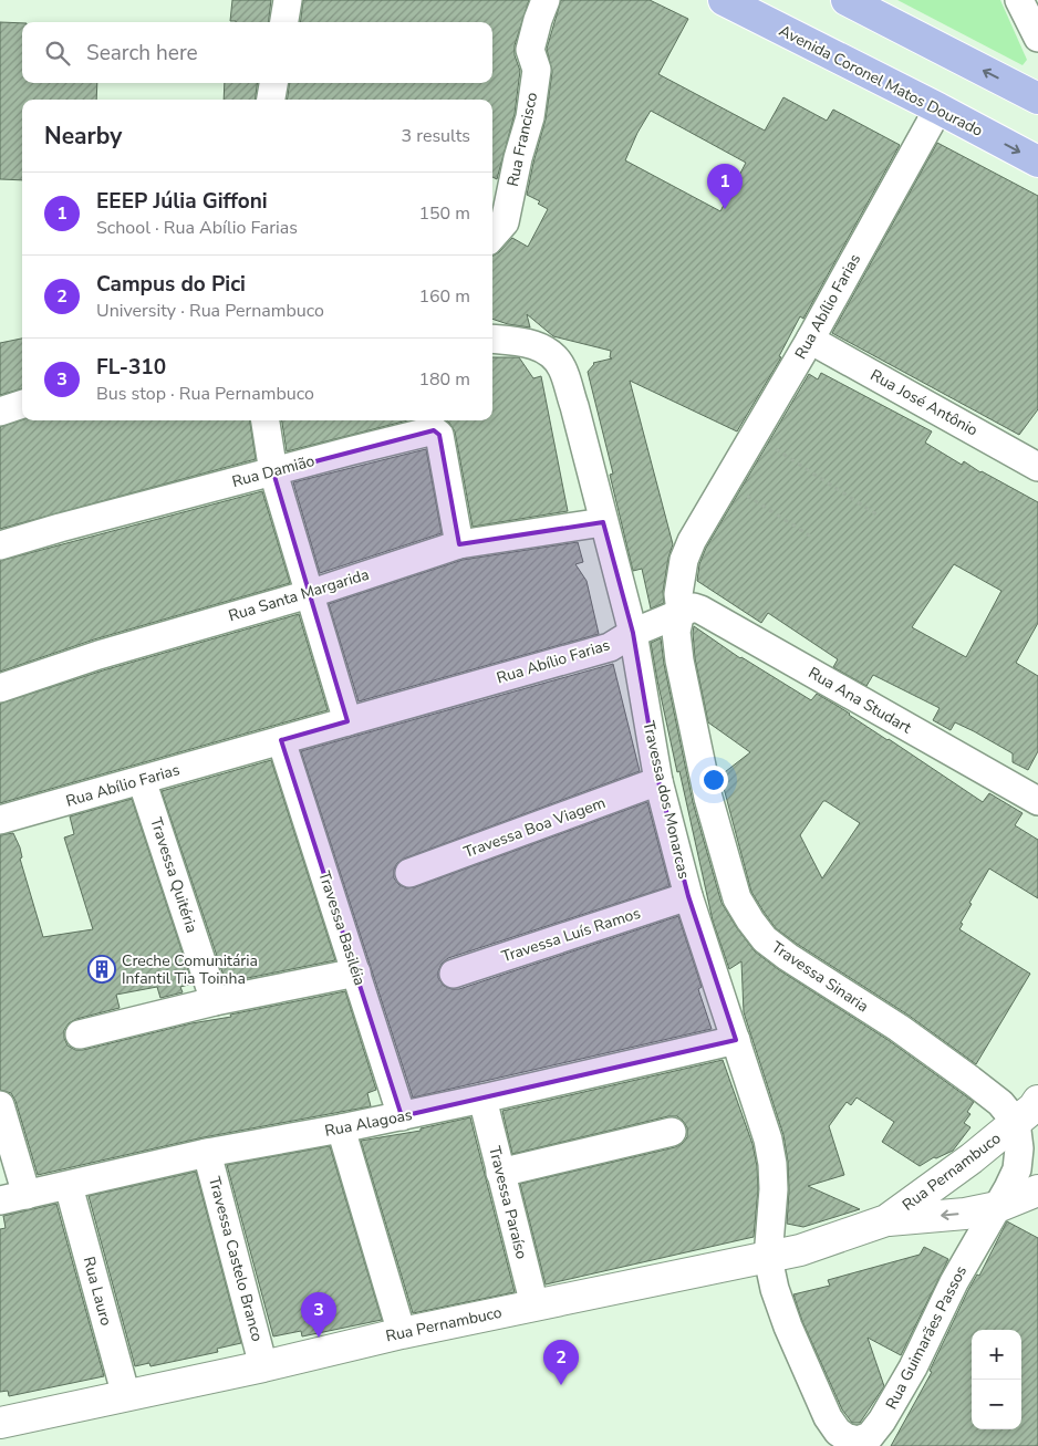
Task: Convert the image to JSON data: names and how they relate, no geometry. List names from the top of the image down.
{
  "streets": {
    "main road": ["Avenida Coronel Matos Dourado"],
    "street": [
      "Rua Francisco",
      "Rua Abílio Farias",
      "Rua José Antônio",
      "Rua Damião",
      "Rua Santa Margarida",
      "Rua Ana Studart",
      "Travessa dos Monarcas",
      "Travessa Boa Viagem",
      "Travessa Quitéria",
      "Travessa Basiléia",
      "Travessa Luís Ramos",
      "Travessa Sinaria",
      "Rua Alagoas",
      "Rua Pernambuco",
      "Travessa Paraíso",
      "Travessa Castelo Branco",
      "Rua Lauro",
      "Rua Guimarães Passos"
    ]
  },
  "crossings": [
    ["Avenida Coronel Matos Dourado", "Rua Abílio Farias"],
    ["Rua Abílio Farias", "Rua José Antônio"],
    ["Rua Abílio Farias", "Rua Ana Studart"],
    ["Rua Abílio Farias", "Travessa dos Monarcas"],
    ["Rua Abílio Farias", "Travessa Quitéria"],
    ["Rua Abílio Farias", "Travessa Basiléia"],
    ["Rua Abílio Farias", "Travessa Sinaria"],
    ["Rua Damião", "Rua Santa Margarida"],
    ["Rua Santa Margarida", "Travessa dos Monarcas"],
    ["Rua Ana Studart", "Travessa Sinaria"],
    ["Travessa dos Monarcas", "Travessa Boa Viagem"],
    ["Travessa dos Monarcas", "Travessa Luís Ramos"],
    ["Travessa dos Monarcas", "Rua Alagoas"],
    ["Travessa dos Monarcas", "Rua Pernambuco"],
    ["Travessa dos Monarcas", "Rua Guimarães Passos"],
    ["Travessa Basiléia", "Rua Alagoas"],
    ["Travessa Sinaria", "Rua Pernambuco"],
    ["Travessa Sinaria", "Rua Guimarães Passos"],
    ["Rua Alagoas", "Travessa Paraíso"],
    ["Rua Alagoas", "Travessa Castelo Branco"],
    ["Rua Alagoas", "Rua Lauro"],
    ["Rua Pernambuco", "Travessa Paraíso"],
    ["Rua Pernambuco", "Travessa Castelo Branco"],
    ["Rua Pernambuco", "Rua Lauro"],
    ["Rua Pernambuco", "Rua Guimarães Passos"]
  ],
  "places": {
    "building": ["Creche Comunitária Infantil Tia Toinha"]
  },
  "page": {
    "search": "Search here",
    "heading": ["Nearby", "3 results"],
    "pins": ["1", "3", "2"],
    "list": [
      {
        "mark": "1",
        "name": "EEEP Júlia Giffoni",
        "note": "School · Rua Abílio Farias",
        "value": "150 m"
      },
      {
        "mark": "2",
        "name": "Campus do Pici",
        "note": "University · Rua Pernambuco",
        "value": "160 m"
      },
      {
        "mark": "3",
        "name": "FL-310",
        "note": "Bus stop · Rua Pernambuco",
        "value": "180 m"
      }
    ],
    "map_buttons": ["+", "−"]
  }
}
